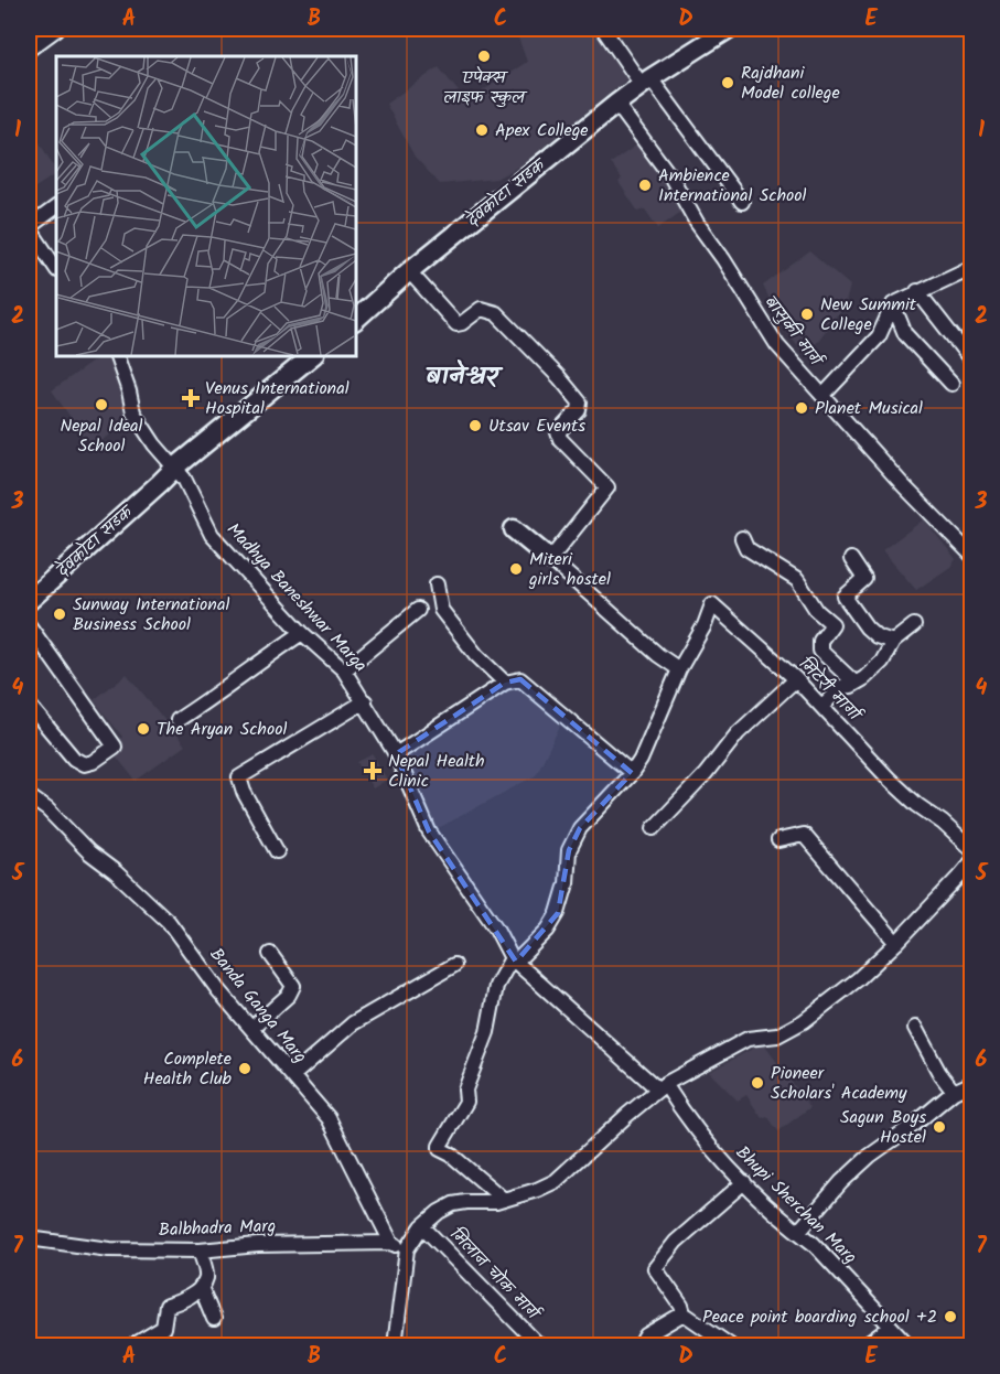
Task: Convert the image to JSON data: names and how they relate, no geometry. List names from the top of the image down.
{
  "streets": {
    "main road": ["देवकोटा सडक"],
    "street": [
      "बासुकी मार्ग",
      "Madhya Baneshwar Marga",
      "मिटेरी मार्गा",
      "Banda Ganga Marg",
      "Bhupi Sherchan Marg",
      "Balbhadra Marg",
      "मिलान चोक मार्ग"
    ]
  },
  "crossings": [
    ["देवकोटा सडक", "बासुकी मार्ग"],
    ["देवकोटा सडक", "Madhya Baneshwar Marga"],
    ["Madhya Baneshwar Marga", "Bhupi Sherchan Marg"],
    ["Banda Ganga Marg", "Balbhadra Marg"]
  ],
  "districts": ["बानेश्वर"],
  "places": {
    "other": [
      "एपेक्स लाइफ स्कुल",
      "Rajdhani Model college",
      "Apex College",
      "Ambience International School",
      "New Summit College",
      "Nepal Ideal School",
      "Planet Musical",
      "Utsav Events",
      "Miteri girls hostel",
      "Sunway International Business School",
      "The Aryan School",
      "Complete Health Club",
      "Pioneer Scholars' Academy",
      "Sagun Boys Hostel",
      "Peace point boarding school +2"
    ],
    "health": ["Venus International Hospital", "Nepal Health Clinic"]
  },
  "grid": {
    "columns": [
      "A",
      "B",
      "C",
      "D",
      "E"
    ],
    "rows": [
      "1",
      "2",
      "3",
      "4",
      "5",
      "6",
      "7"
    ]
  }
}
